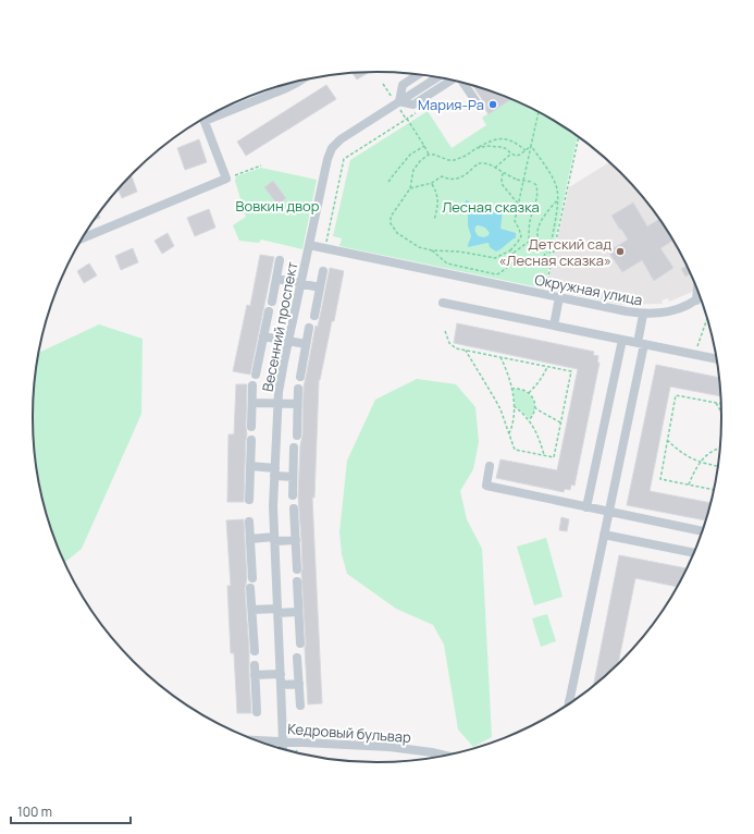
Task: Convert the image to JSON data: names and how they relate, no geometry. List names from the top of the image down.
{
  "streets": {
    "street": ["Окружная улица", "Весенний проспект", "Кедровый бульвар"]
  },
  "crossings": [
    ["Окружная улица", "Весенний проспект"],
    ["Весенний проспект", "Кедровый бульвар"]
  ],
  "parks": ["Вовкин двор", "Лесная сказка"],
  "places": ["Мария-Ра", "Детский сад «Лесная сказка»"],
  "scale_bar": "100 m"
}
